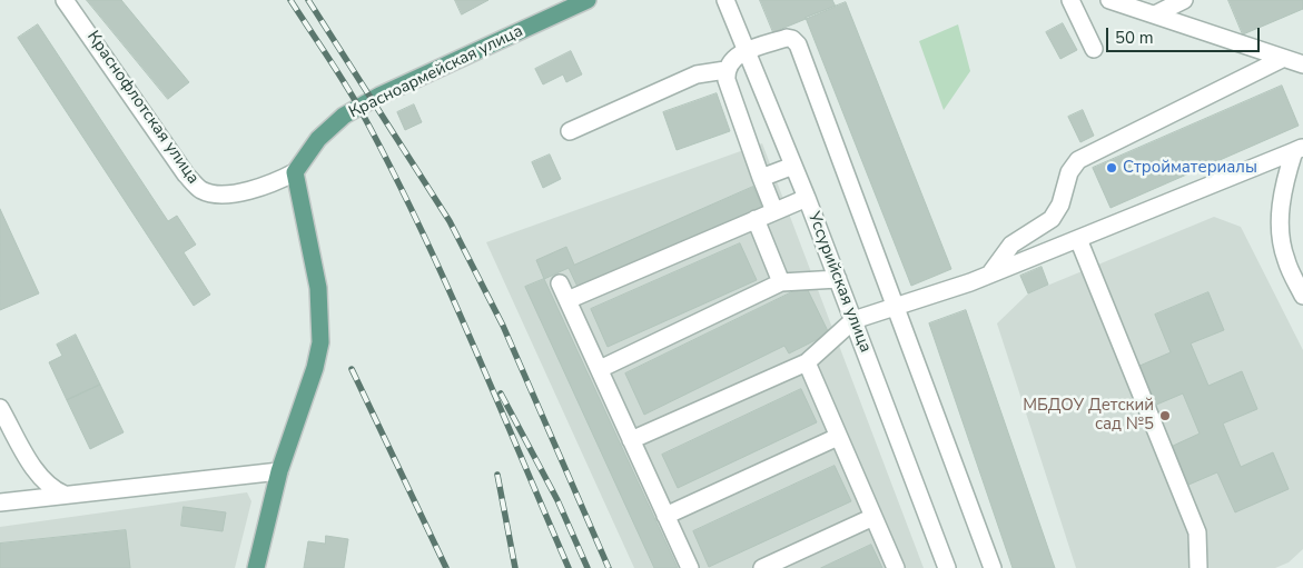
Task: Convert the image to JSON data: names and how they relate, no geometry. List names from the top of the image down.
{
  "streets": {
    "main road": ["Красноармейская улица"],
    "street": ["Краснофлотская улица", "Уссурийская улица"]
  },
  "crossings": [
    ["Красноармейская улица", "Краснофлотская улица"]
  ],
  "places": ["Стройматериалы", "МБДОУ Детский сад №5"],
  "scale_bar": "50 m"
}
